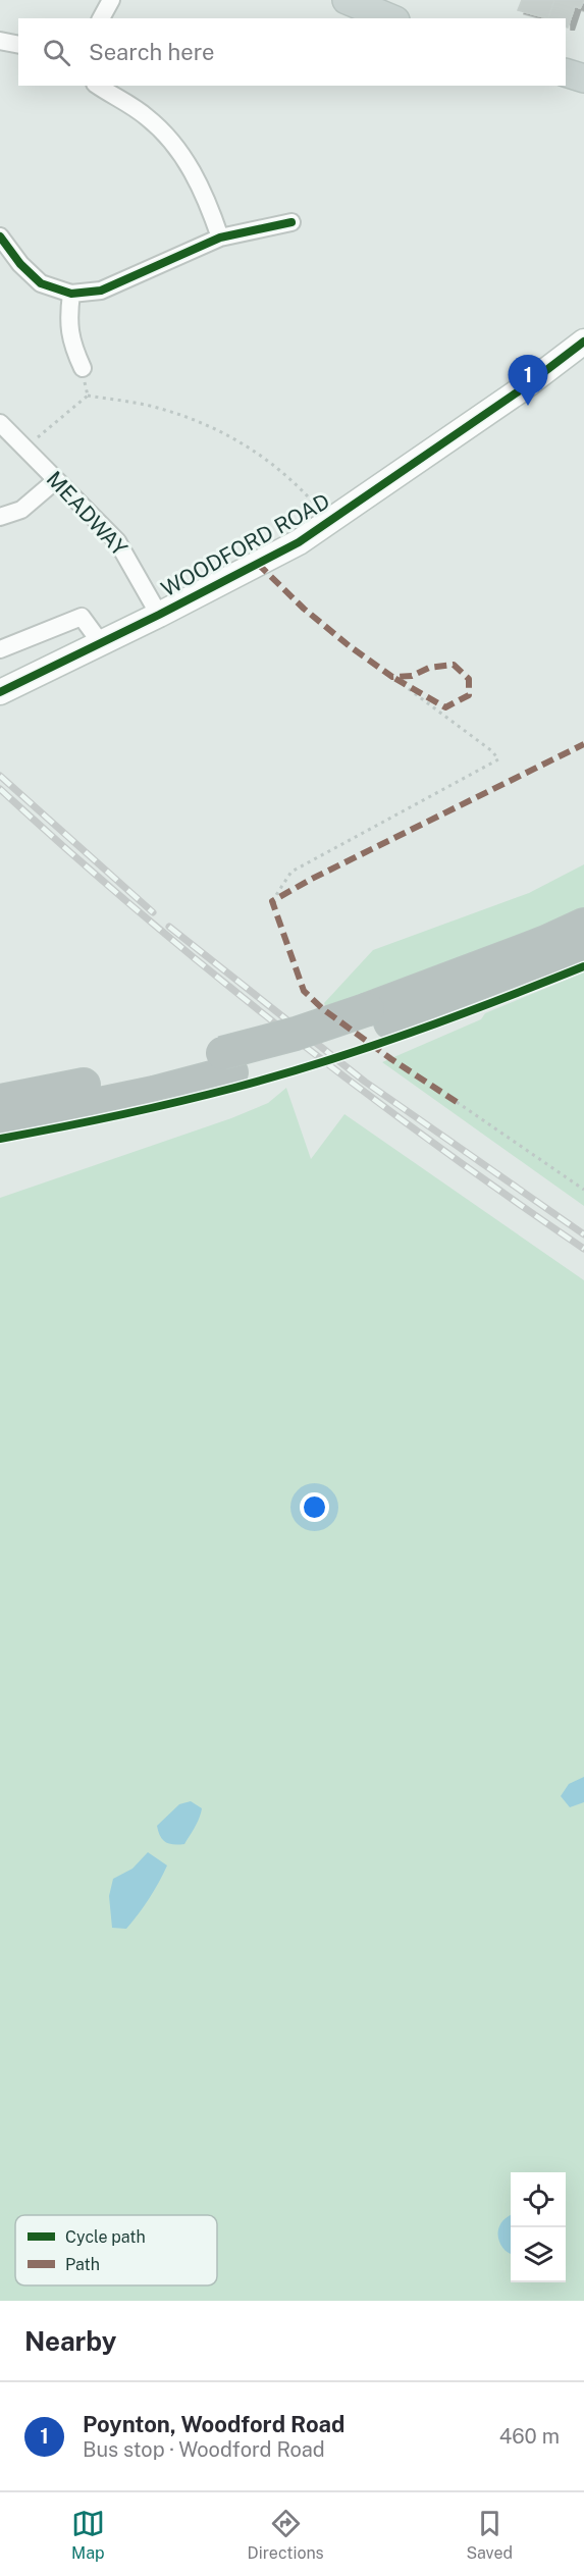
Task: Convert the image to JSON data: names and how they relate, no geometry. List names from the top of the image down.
{
  "streets": {
    "street": ["MEADWAY", "WOODFORD ROAD"]
  },
  "crossings": [
    ["MEADWAY", "WOODFORD ROAD"]
  ],
  "legend": ["Cycle path", "Path"],
  "page": {
    "search": "Search here",
    "pins": "1",
    "heading": "Nearby",
    "list": [
      {
        "mark": "1",
        "name": "Poynton, Woodford Road",
        "note": "Bus stop · Woodford Road",
        "value": "460 m"
      }
    ],
    "nav": ["Map", "Directions", "Saved"]
  }
}
